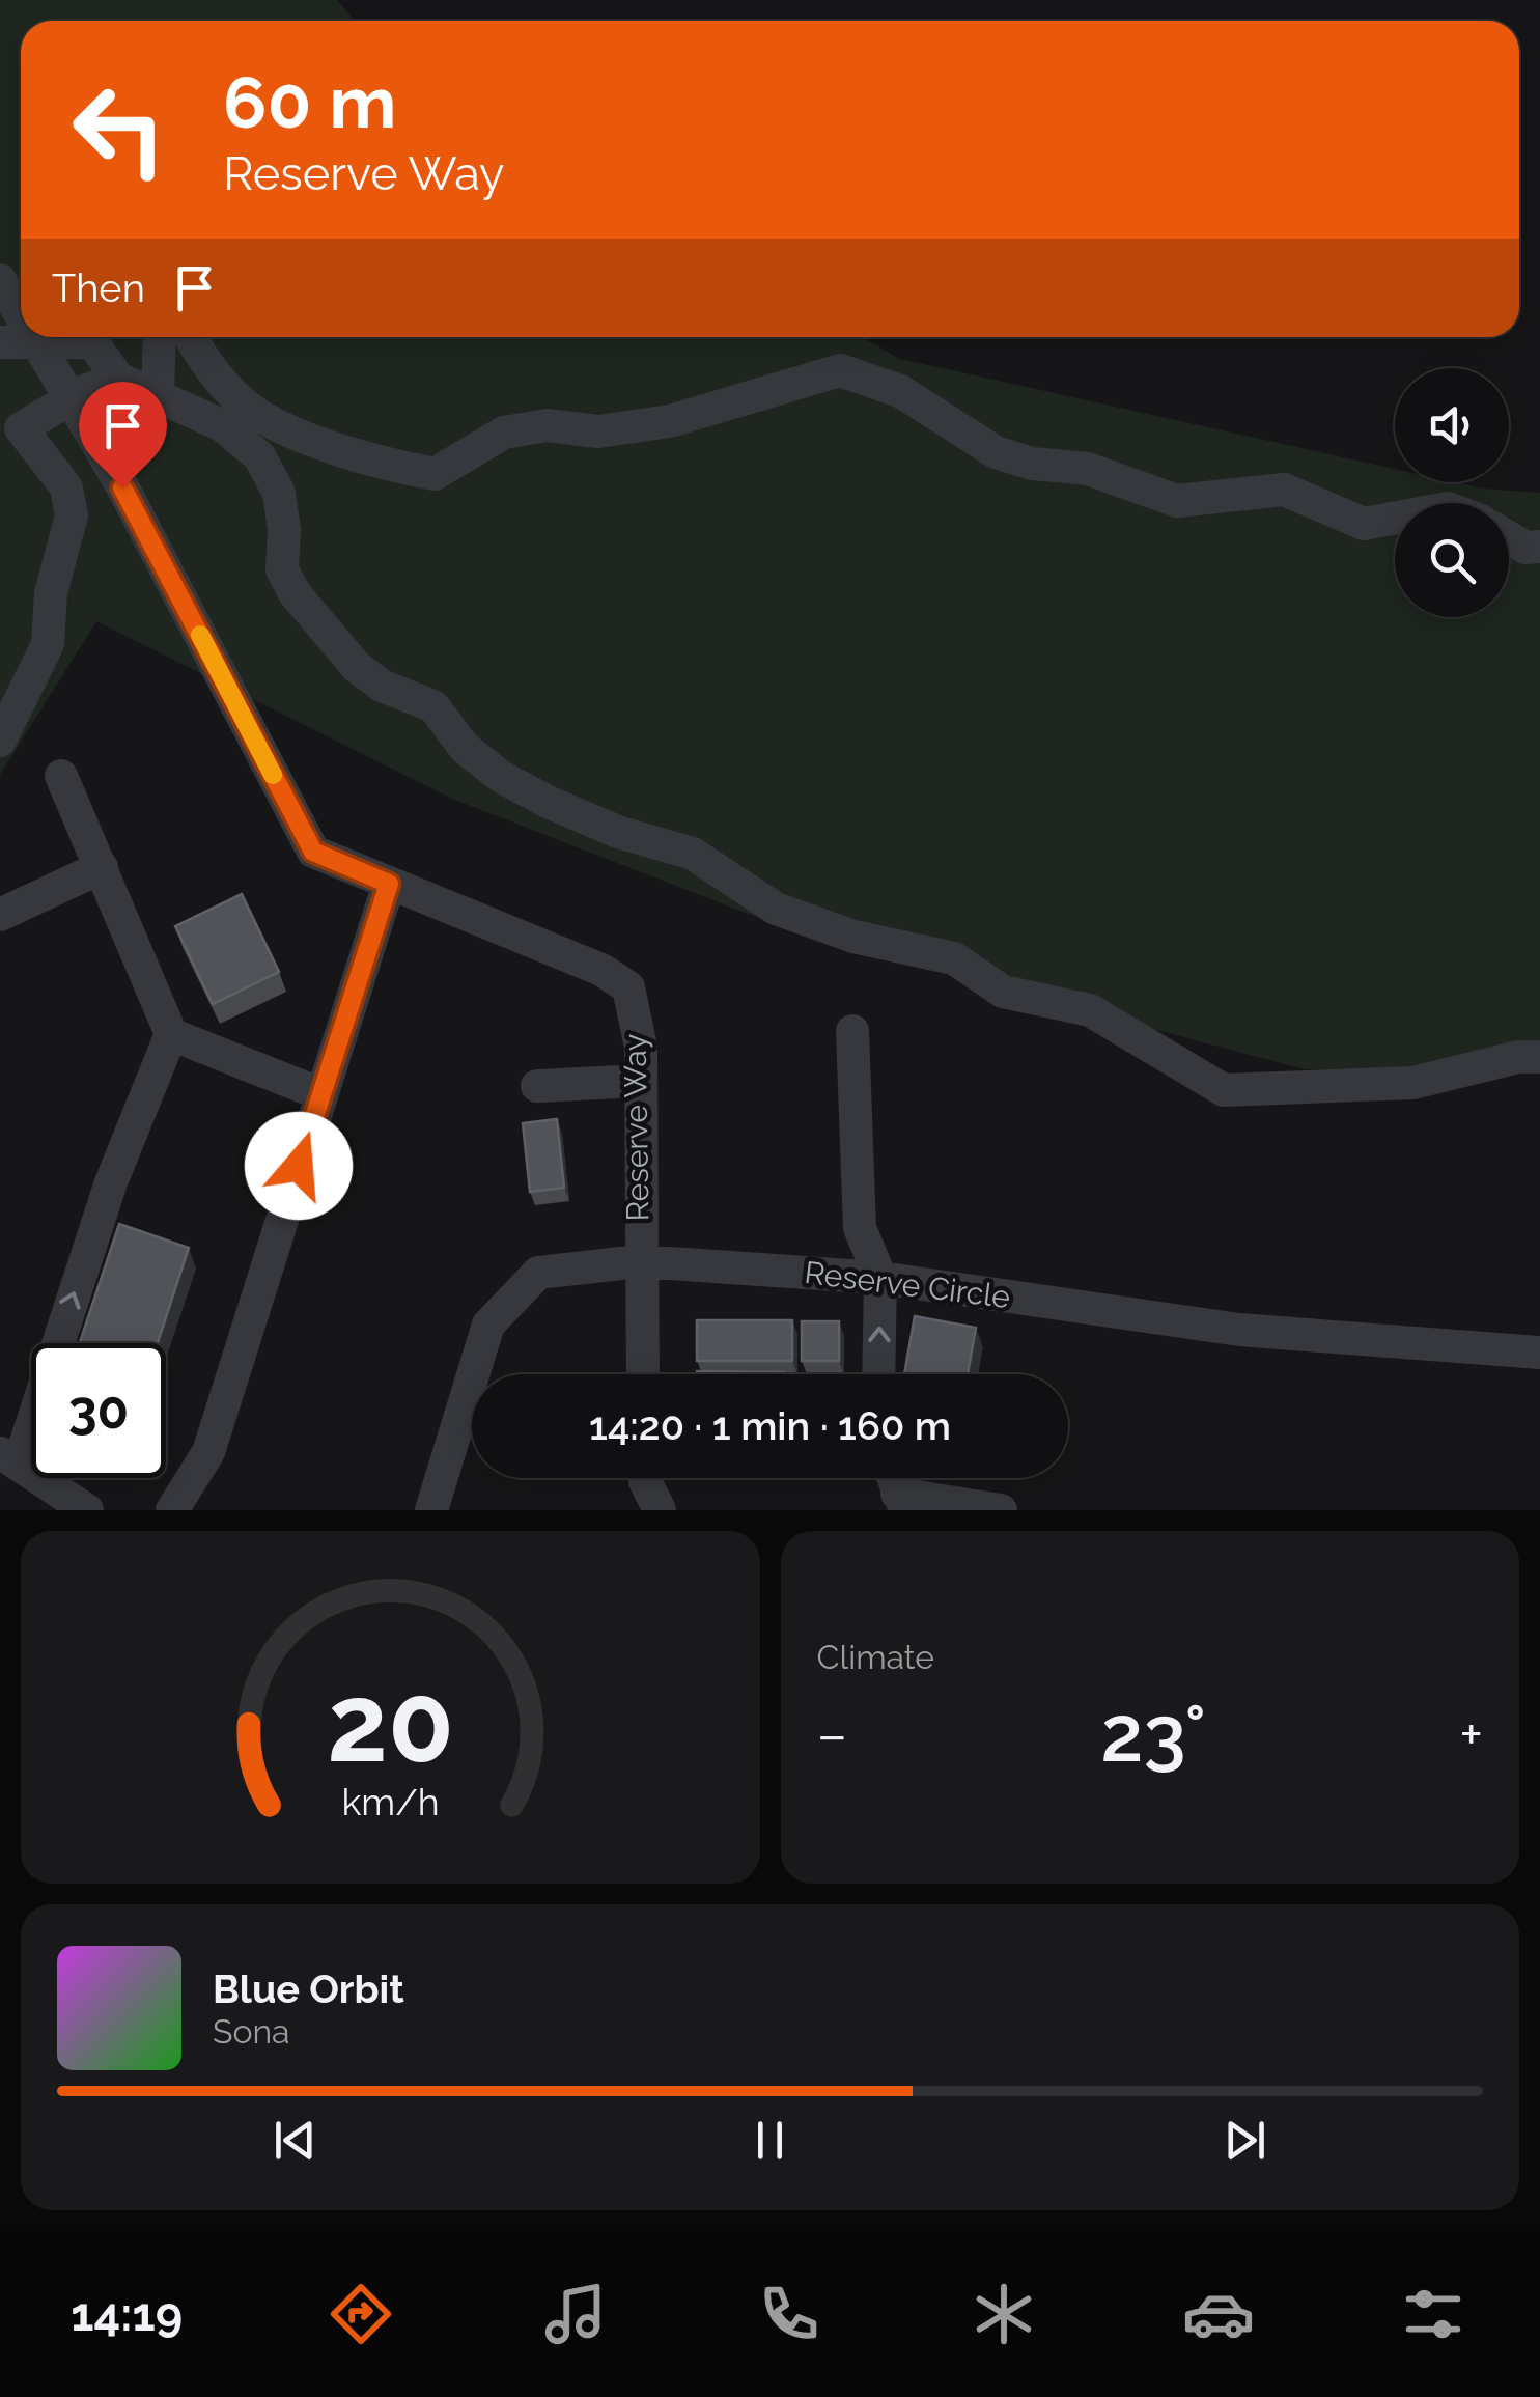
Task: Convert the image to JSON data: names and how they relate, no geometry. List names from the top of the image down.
{
  "streets": {
    "street": ["Reserve Way", "Reserve Circle"]
  },
  "crossings": [
    ["Reserve Way", "Reserve Circle"]
  ],
  "page": {
    "turn": ["60 m", "Reserve Way"],
    "then": "Then",
    "limit": "30",
    "trip": "14:20 · 1 min · 160 m",
    "tile": "Climate",
    "heat": ["−", "23°", "+"],
    "song": ["Blue Orbit", "Sona"],
    "tabs": "14:19",
    "gauge": ["20", "km/h"]
  }
}
